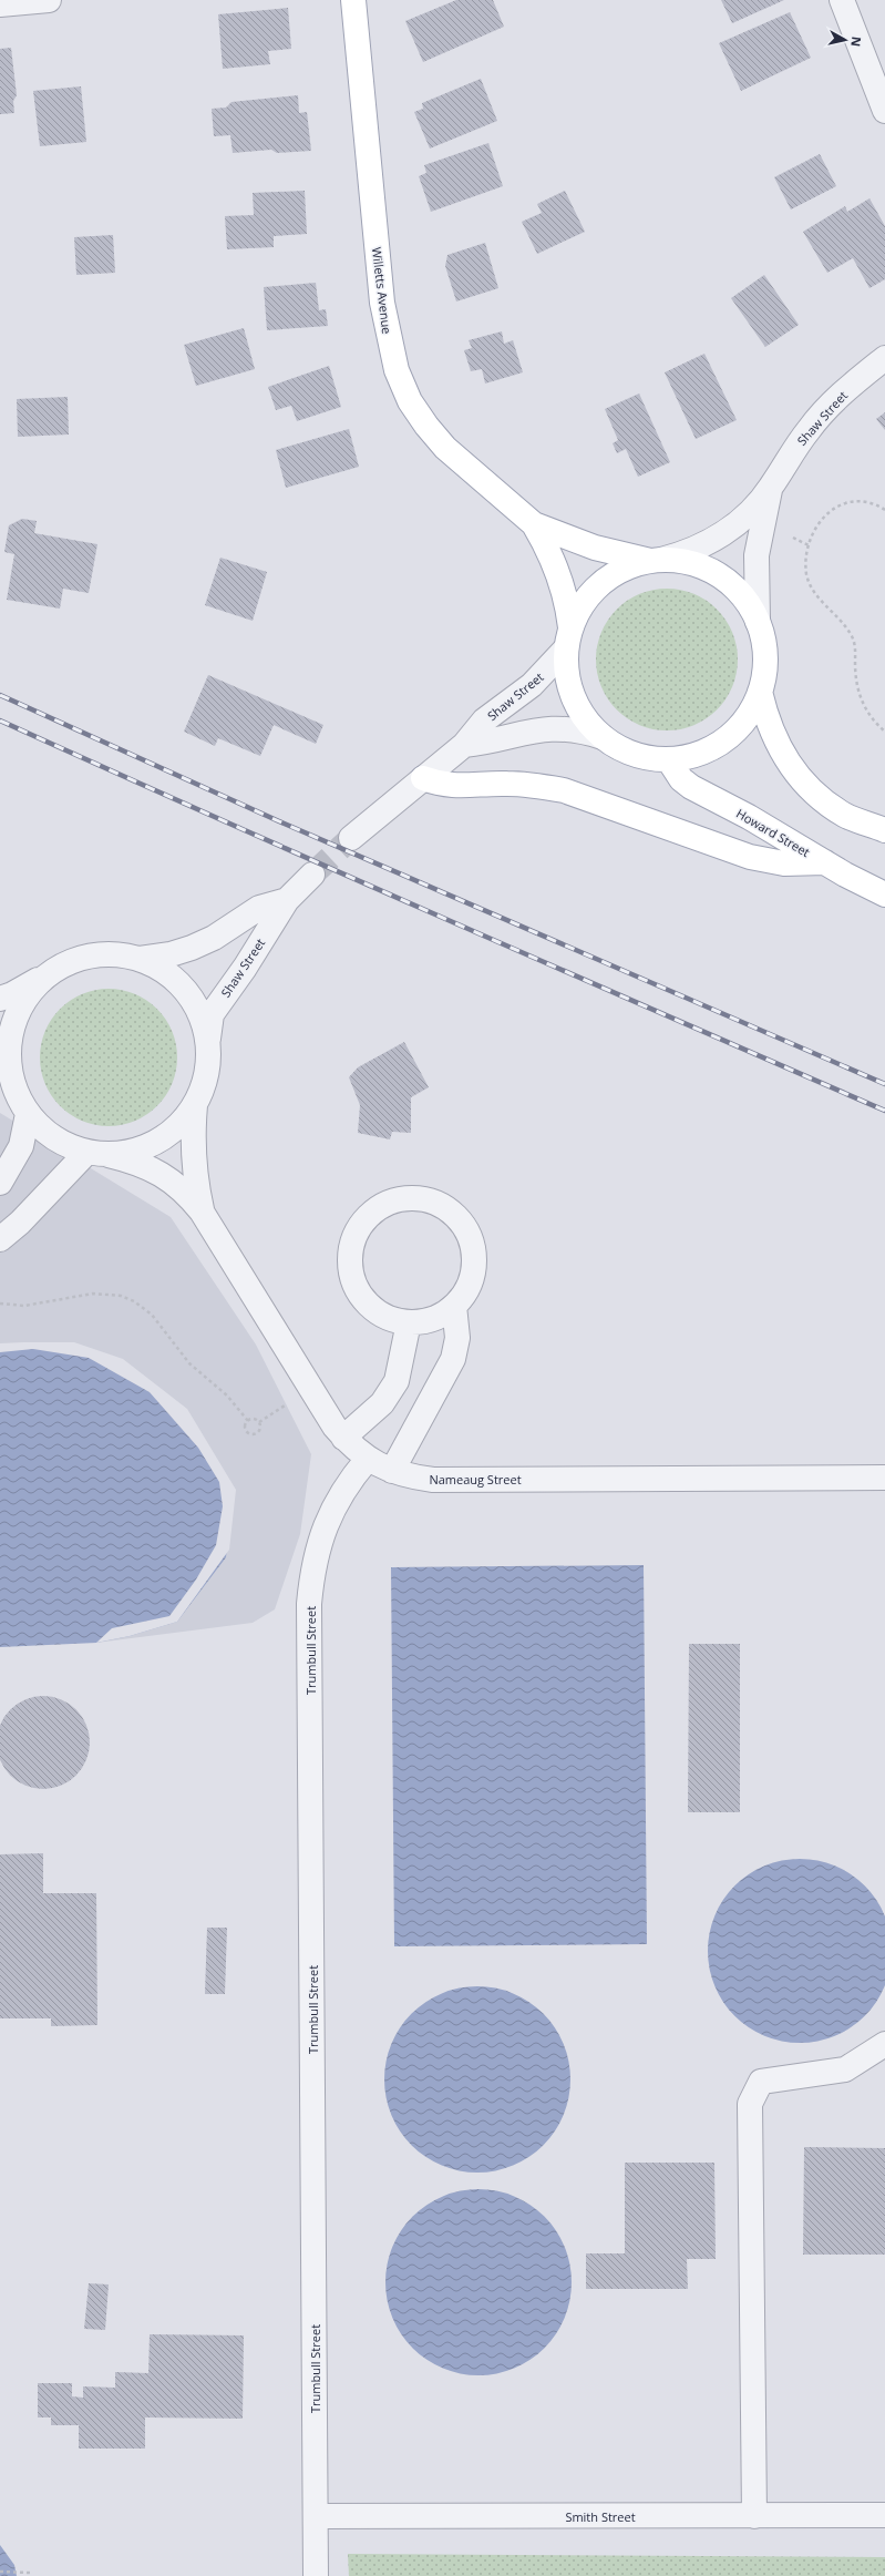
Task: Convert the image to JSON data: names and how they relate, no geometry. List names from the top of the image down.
{
  "streets": {
    "main road": ["Willetts Avenue", "Howard Street"],
    "street": [
      "Shaw Street",
      "Nameaug Street",
      "Trumbull Street",
      "Smith Street"
    ]
  },
  "crossings": [
    ["Willetts Avenue", "Shaw Street"],
    ["Willetts Avenue", "Howard Street"],
    ["Nameaug Street", "Trumbull Street"],
    ["Trumbull Street", "Smith Street"]
  ],
  "north": "right"
}
